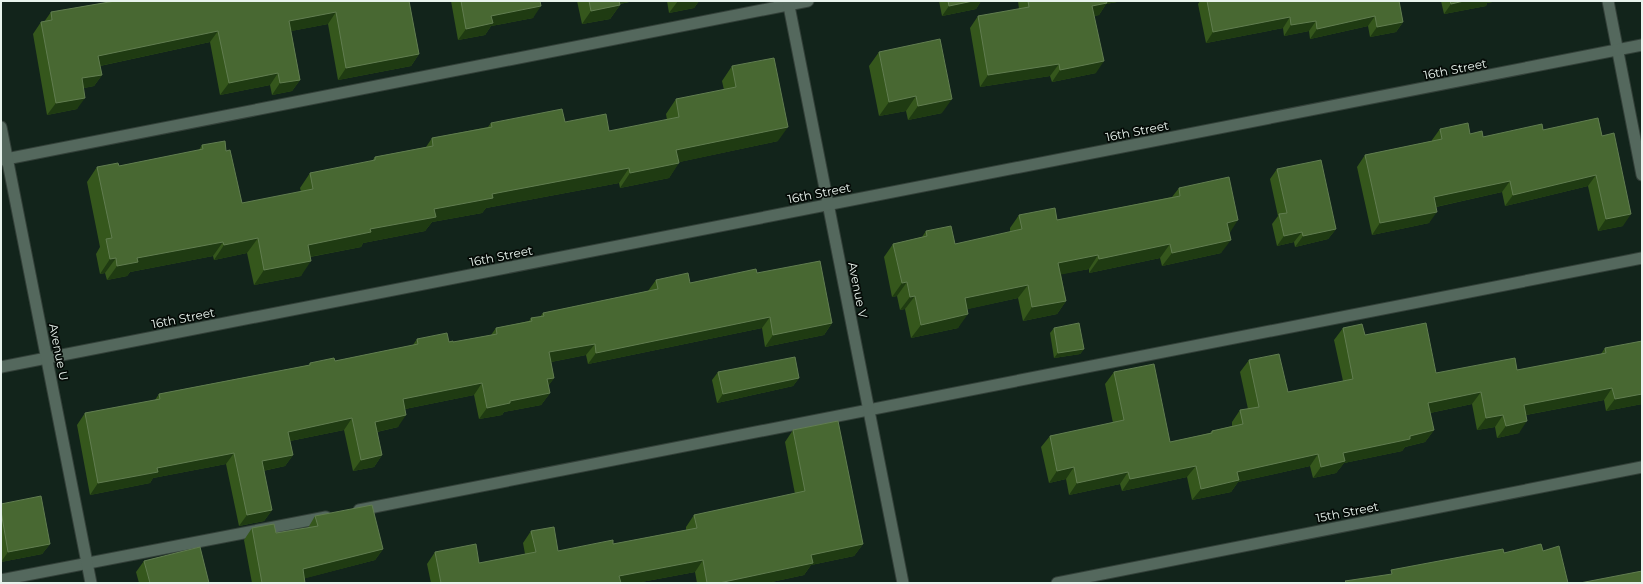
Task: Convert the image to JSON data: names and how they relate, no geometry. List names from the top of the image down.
{
  "streets": {
    "street": [
      "16th Street",
      "Avenue V",
      "Avenue U",
      "15th Street"
    ]
  },
  "crossings": [
    ["16th Street", "Avenue V"],
    ["16th Street", "Avenue U"]
  ]
}
